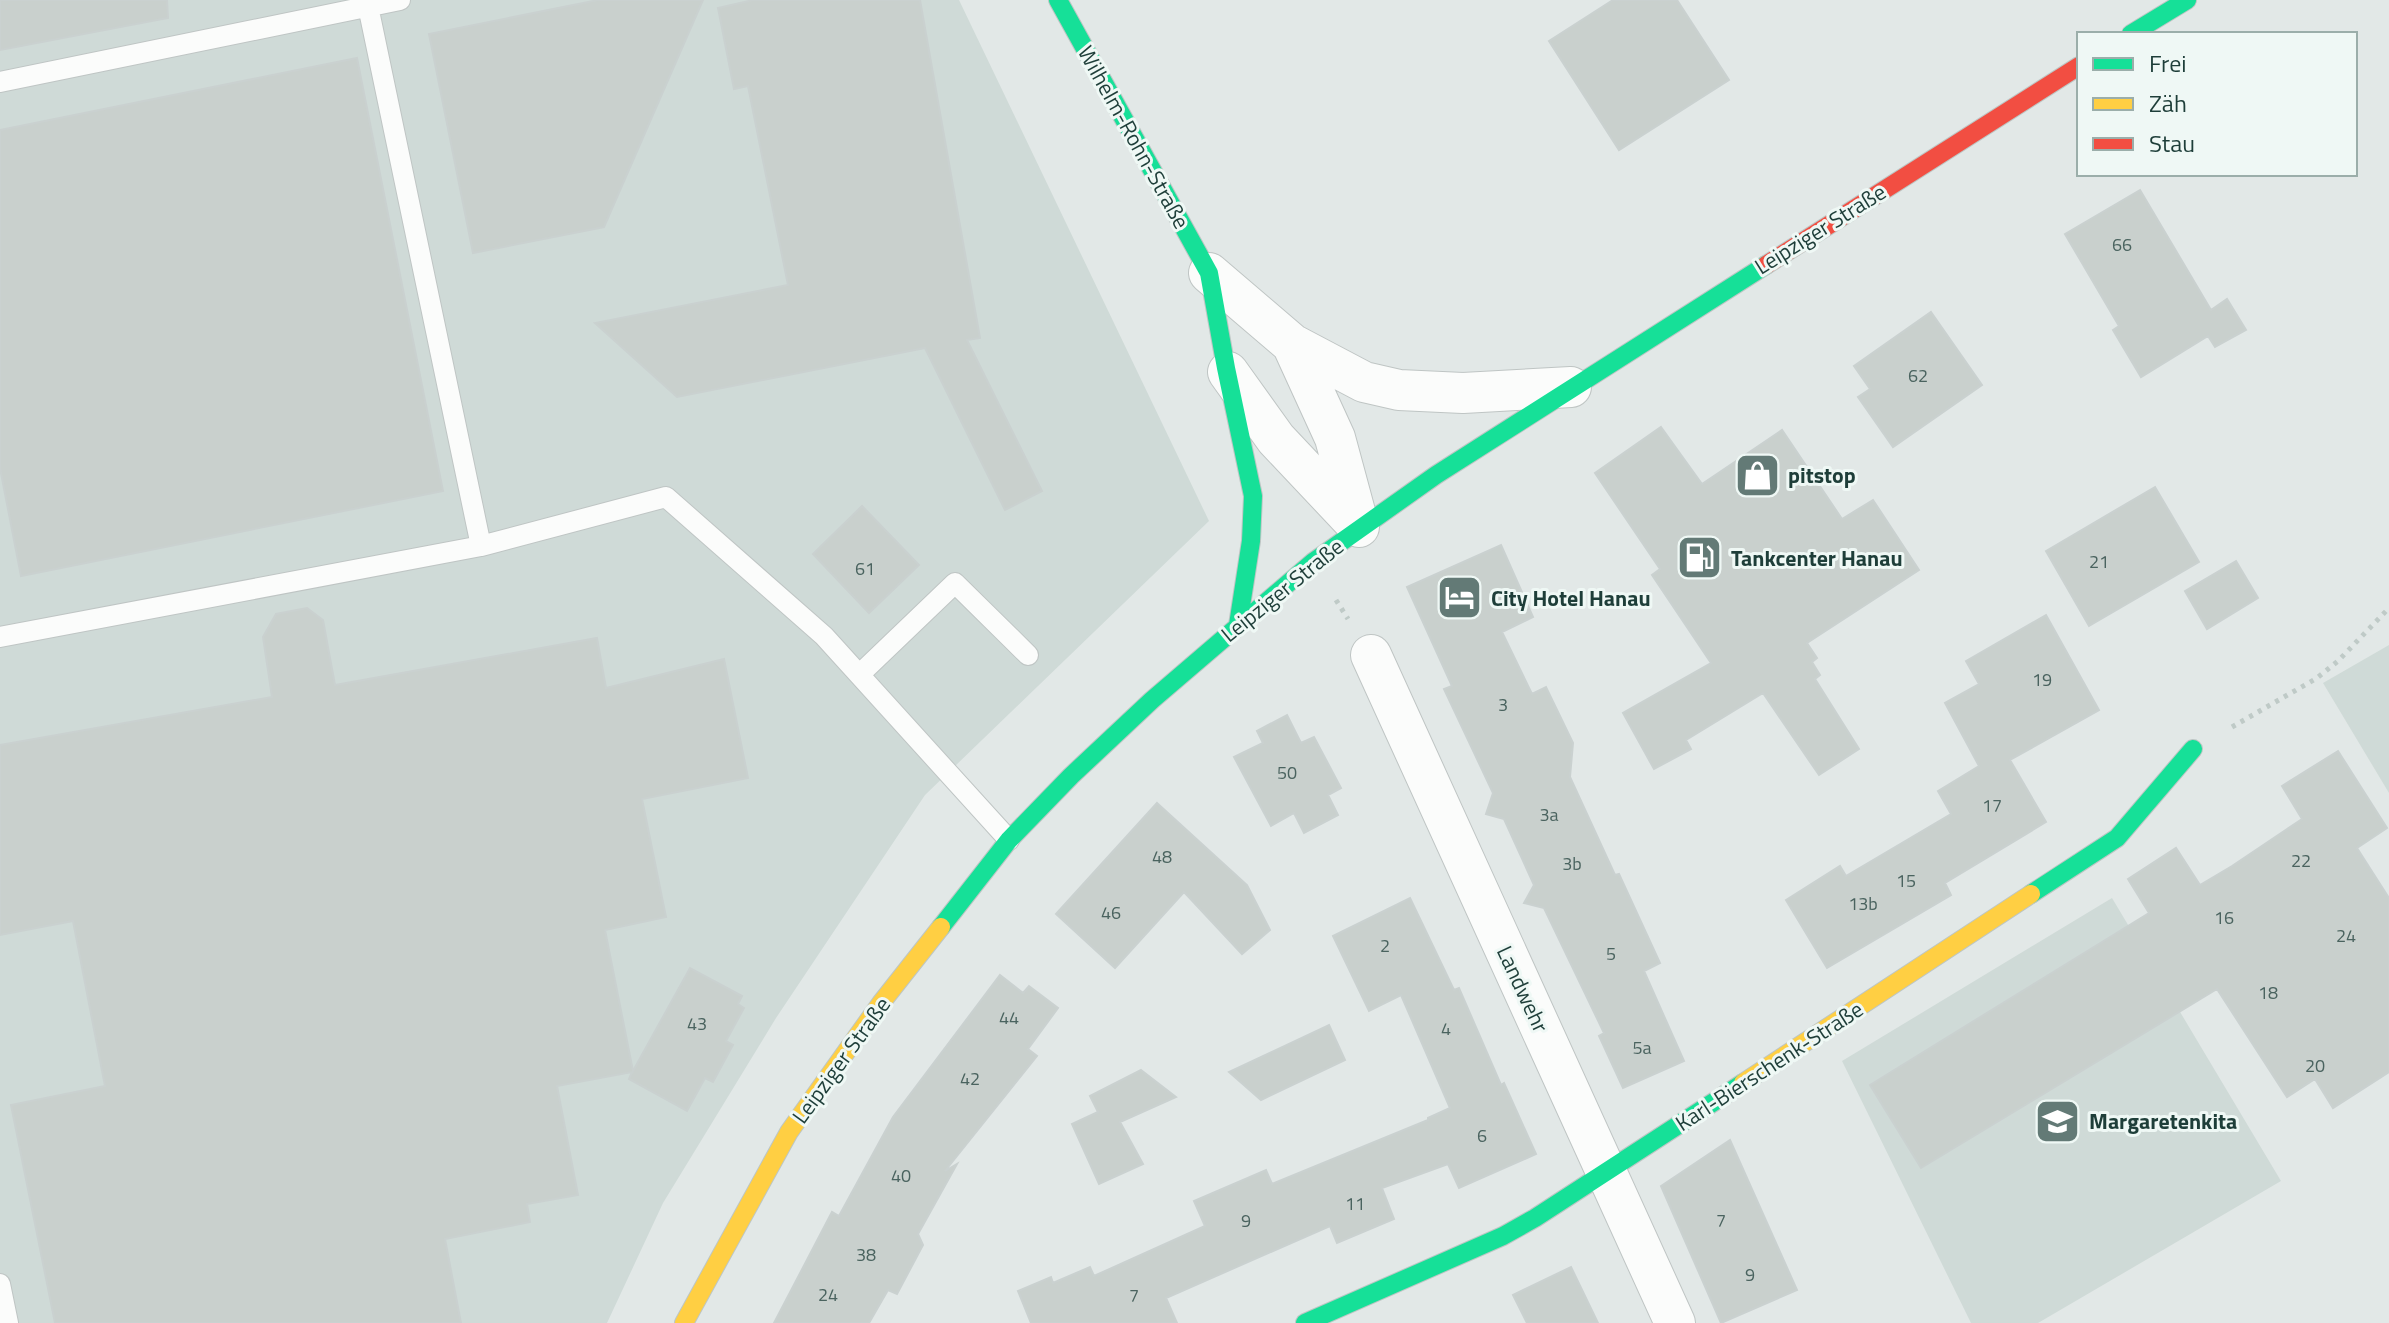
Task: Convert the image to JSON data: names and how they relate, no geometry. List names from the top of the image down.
{
  "streets": {
    "main road": ["Wilhelm-Rohn-Straße", "Leipziger Straße", "Karl-Bierschenk-Straße"],
    "street": ["Landwehr"]
  },
  "crossings": [
    ["Wilhelm-Rohn-Straße", "Leipziger Straße"],
    ["Landwehr", "Karl-Bierschenk-Straße"]
  ],
  "places": {
    "shop": ["pitstop"],
    "fuel station": ["Tankcenter Hanau"],
    "hotel": ["City Hotel Hanau"],
    "school or university": ["Margaretenkita"]
  },
  "house_numbers": [
    "66",
    "62",
    "21",
    "61",
    "19",
    "3",
    "50",
    "17",
    "3a",
    "48",
    "22",
    "3b",
    "15",
    "13b",
    "46",
    "16",
    "24",
    "2",
    "5",
    "18",
    "44",
    "43",
    "4",
    "5a",
    "20",
    "42",
    "6",
    "40",
    "11",
    "9",
    "7",
    "38",
    "9",
    "24",
    "7"
  ],
  "legend": ["Frei", "Zäh", "Stau"]
}
